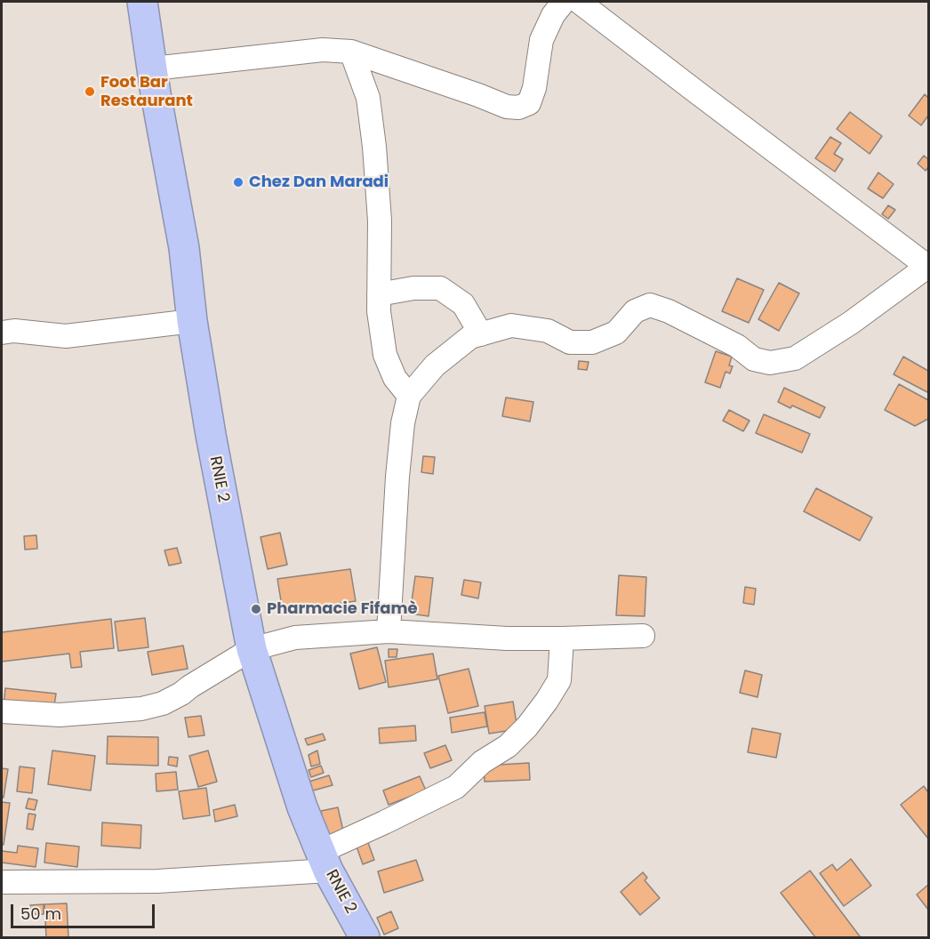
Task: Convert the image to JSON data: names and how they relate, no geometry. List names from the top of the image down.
{
  "streets": {
    "highway": ["RNIE 2"]
  },
  "places": ["Foot Bar Restaurant", "Chez Dan Maradi", "Pharmacie Fifamè"],
  "scale_bar": "50 m"
}
